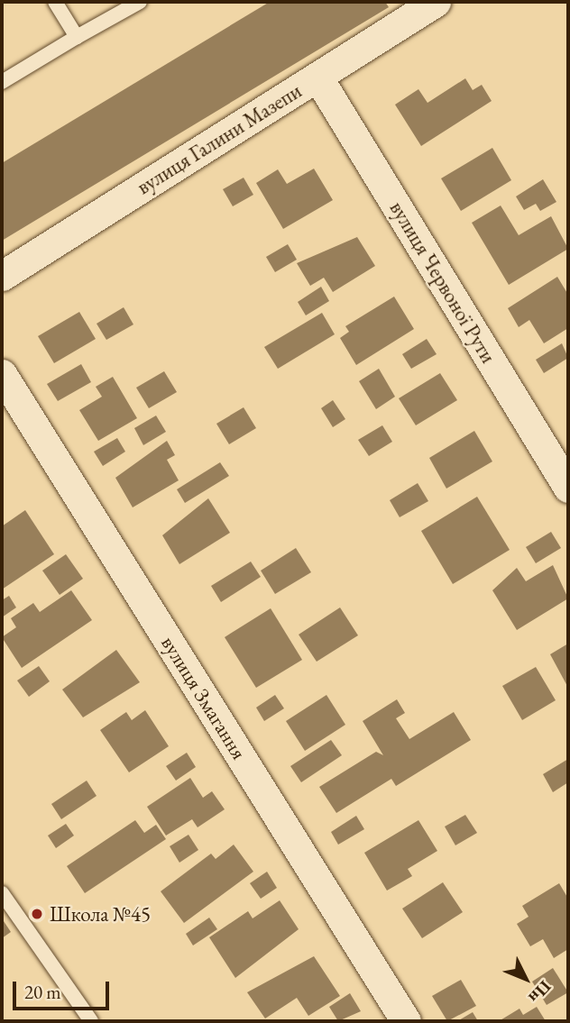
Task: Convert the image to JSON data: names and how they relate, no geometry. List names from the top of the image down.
{
  "streets": {
    "street": ["вулиця Галини Мазепи", "вулиця Червоної Рути", "вулиця Змагання"]
  },
  "crossings": [
    ["вулиця Галини Мазепи", "вулиця Червоної Рути"]
  ],
  "places": ["Школа №45"],
  "scale_bar": "20 m",
  "north": "bottom right"
}
